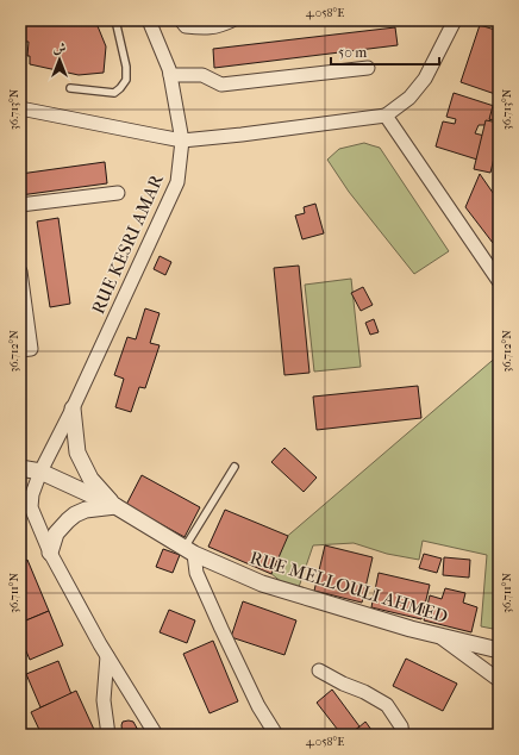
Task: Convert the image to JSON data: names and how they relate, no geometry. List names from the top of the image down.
{
  "streets": {
    "street": ["RUE KESRI AMAR", "RUE MELLOULI AHMED"]
  },
  "crossings": [
    ["RUE KESRI AMAR", "RUE MELLOULI AHMED"]
  ],
  "scale_bar": "50 m",
  "north": "top",
  "coordinates": [
    "4.058°E",
    "36.713°N",
    "36.712°N",
    "36.711°N"
  ]
}
